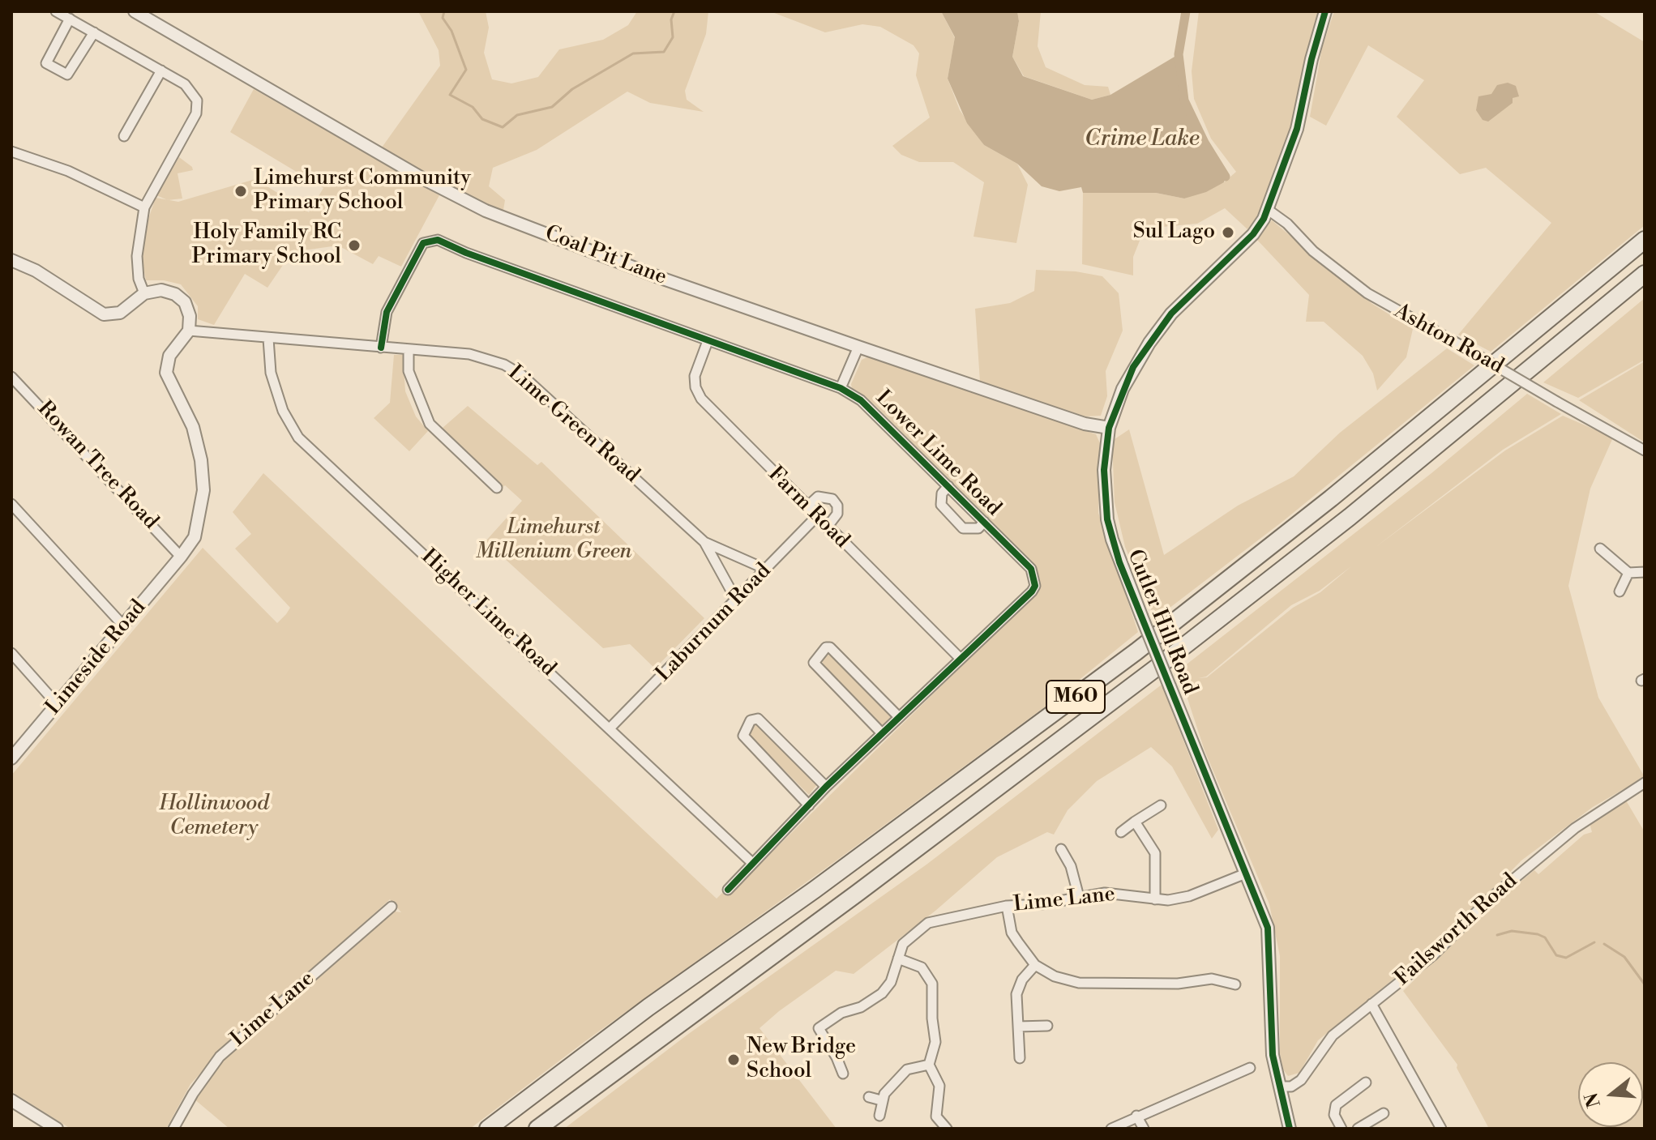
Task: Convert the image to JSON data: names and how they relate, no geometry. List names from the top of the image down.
{
  "streets": {
    "highway": ["M60"],
    "street": [
      "Coal Pit Lane",
      "Ashton Road",
      "Lime Green Road",
      "Lower Lime Road",
      "Rowan Tree Road",
      "Farm Road",
      "Higher Lime Road",
      "Cutler Hill Road",
      "Laburnum Road",
      "Limeside Road",
      "Lime Lane",
      "Failsworth Road"
    ]
  },
  "crossings": [
    ["Coal Pit Lane", "Cutler Hill Road"],
    ["Ashton Road", "Cutler Hill Road"],
    ["Lime Green Road", "Lower Lime Road"],
    ["Lime Green Road", "Higher Lime Road"],
    ["Lime Green Road", "Laburnum Road"],
    ["Lime Green Road", "Limeside Road"],
    ["Lower Lime Road", "Farm Road"],
    ["Lower Lime Road", "Higher Lime Road"],
    ["Rowan Tree Road", "Limeside Road"],
    ["Farm Road", "Laburnum Road"],
    ["Higher Lime Road", "Laburnum Road"],
    ["Cutler Hill Road", "Lime Lane"],
    ["Cutler Hill Road", "Failsworth Road"]
  ],
  "water": ["Crime Lake"],
  "parks": ["Limehurst Millenium Green", "Hollinwood Cemetery"],
  "places": [
    "Limehurst Community Primary School",
    "Sul Lago",
    "Holy Family RC Primary School",
    "New Bridge School"
  ],
  "north": "left"
}
